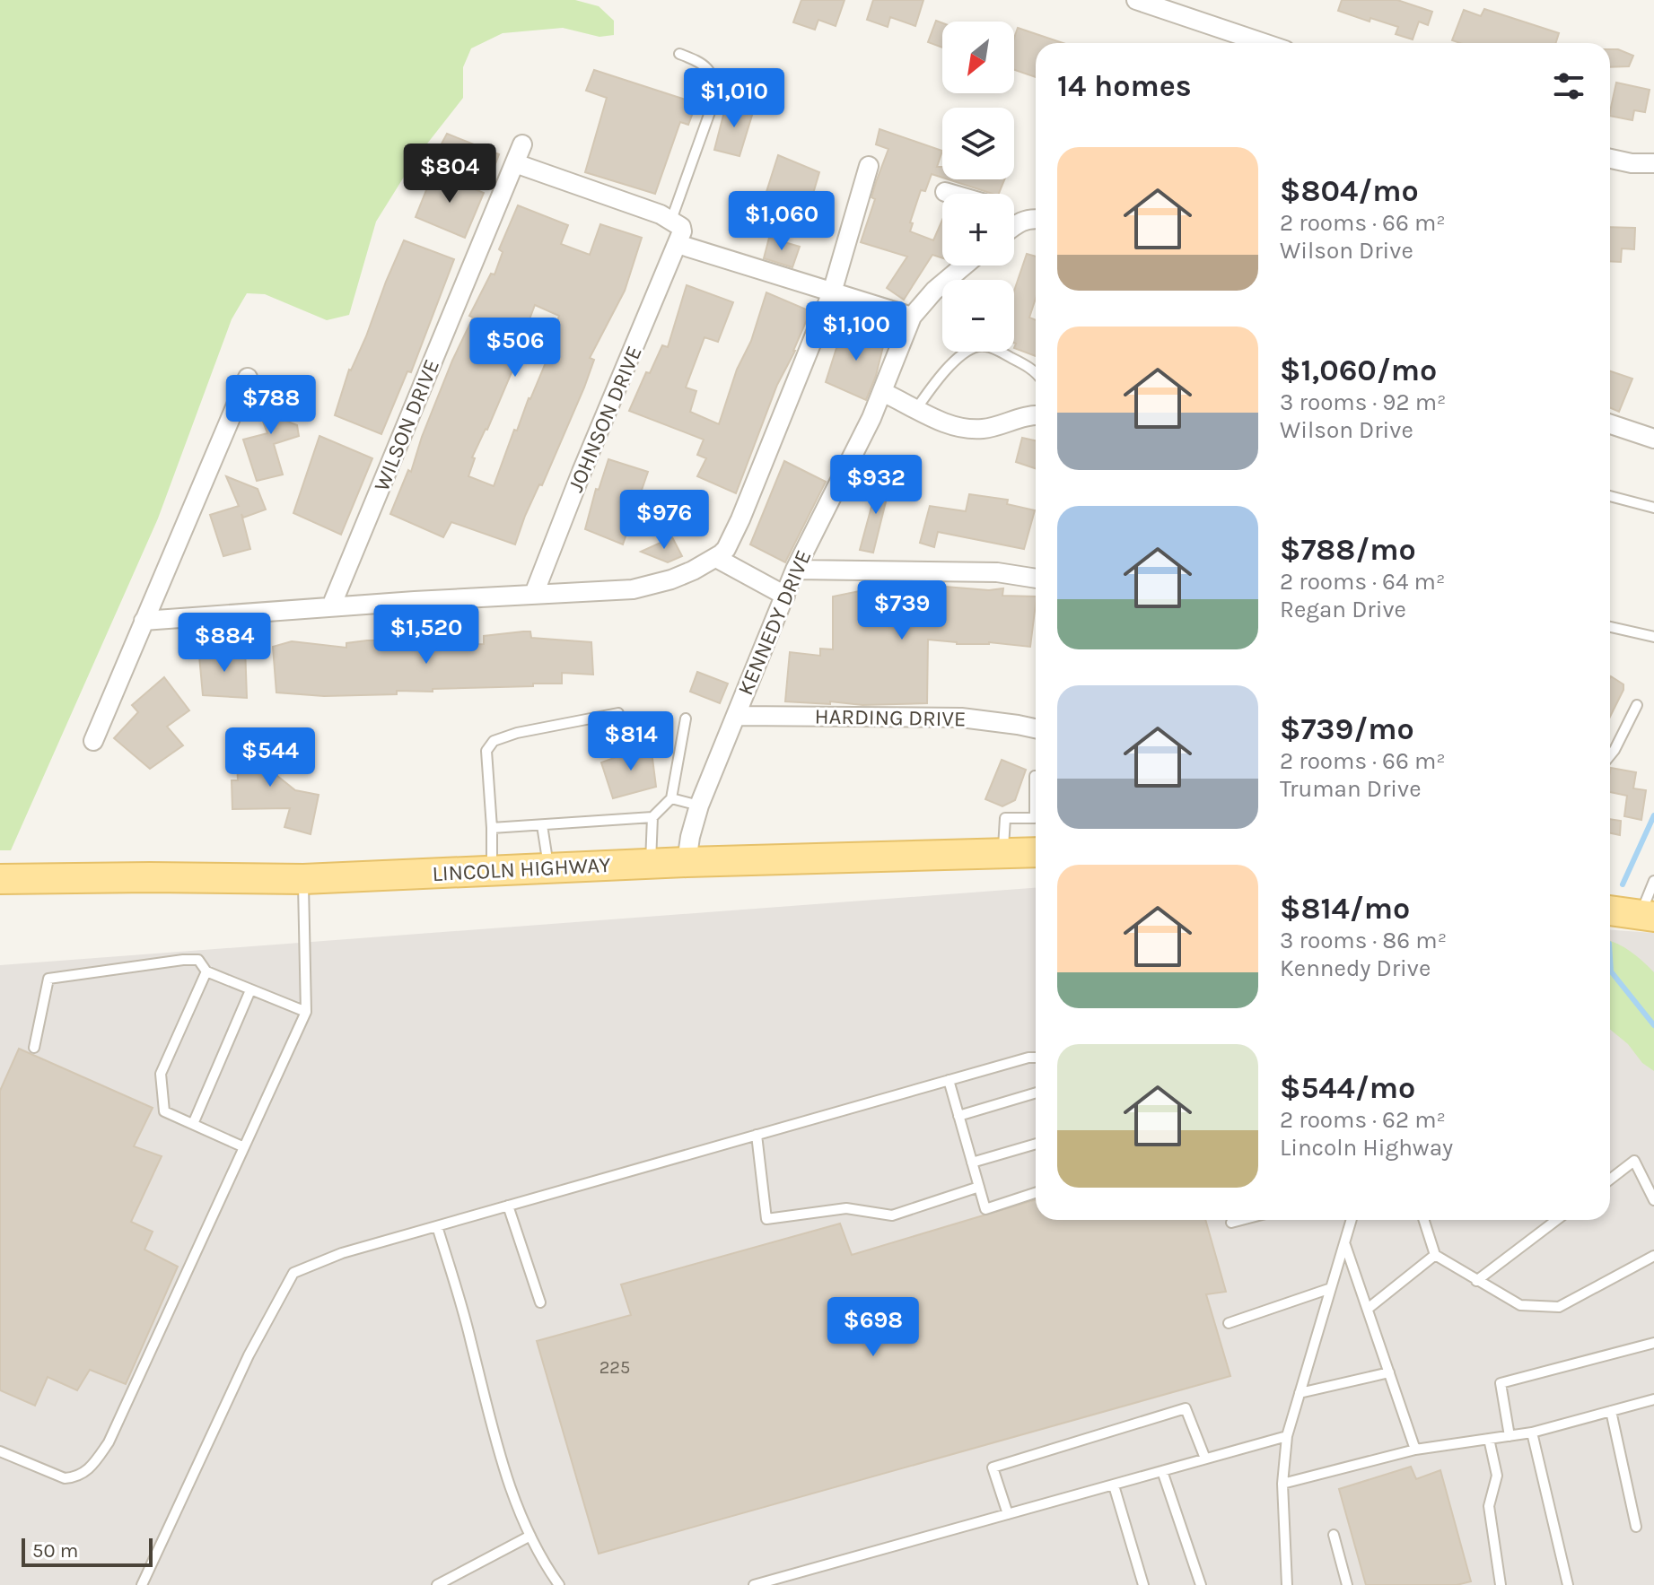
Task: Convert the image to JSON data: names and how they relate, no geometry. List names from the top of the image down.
{
  "streets": {
    "main road": ["LINCOLN HIGHWAY"],
    "street": [
      "JOHNSON DRIVE",
      "WILSON DRIVE",
      "KENNEDY DRIVE",
      "HARDING DRIVE"
    ]
  },
  "crossings": [
    ["KENNEDY DRIVE", "HARDING DRIVE"],
    ["KENNEDY DRIVE", "LINCOLN HIGHWAY"]
  ],
  "house_numbers": ["225"],
  "scale_bar": "50 m",
  "north": "bottom left",
  "page": {
    "map_buttons": ["+", "−"],
    "heading": "14 homes",
    "price": [
      "$1,010",
      "$804",
      "$1,060",
      "$1,100",
      "$506",
      "$788",
      "$932",
      "$976",
      "$739",
      "$1,520",
      "$884",
      "$814",
      "$544",
      "$698"
    ],
    "list": [
      {
        "name": "$804/mo",
        "note": "2 rooms · 66 m² · Wilson Drive"
      },
      {
        "name": "$1,060/mo",
        "note": "3 rooms · 92 m² · Wilson Drive"
      },
      {
        "name": "$788/mo",
        "note": "2 rooms · 64 m² · Regan Drive"
      },
      {
        "name": "$739/mo",
        "note": "2 rooms · 66 m² · Truman Drive"
      },
      {
        "name": "$814/mo",
        "note": "3 rooms · 86 m² · Kennedy Drive"
      },
      {
        "name": "$544/mo",
        "note": "2 rooms · 62 m² · Lincoln Highway"
      }
    ],
    "scale": "50 m"
  }
}
